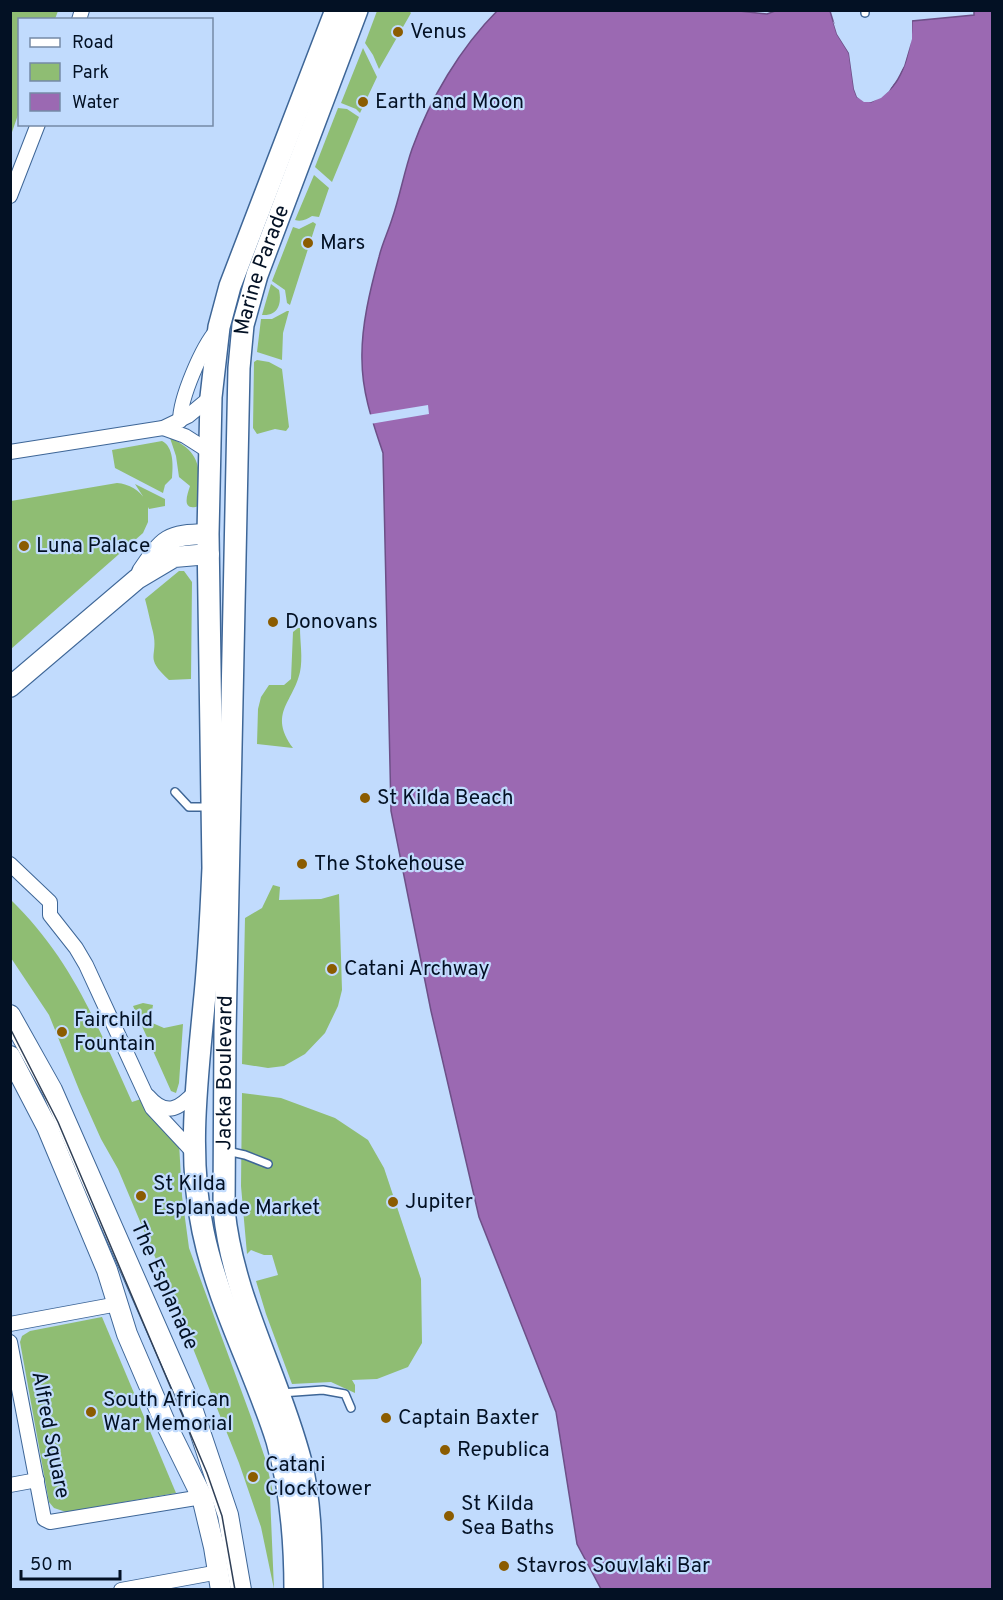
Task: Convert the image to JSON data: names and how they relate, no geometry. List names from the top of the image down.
{
  "streets": {
    "main road": ["Marine Parade", "Jacka Boulevard"],
    "street": ["The Esplanade", "Alfred Square"]
  },
  "crossings": [
    ["Marine Parade", "Jacka Boulevard"]
  ],
  "places": [
    "Venus",
    "Earth and Moon",
    "Mars",
    "Luna Palace",
    "Donovans",
    "St Kilda Beach",
    "The Stokehouse",
    "Catani Archway",
    "Fairchild Fountain",
    "St Kilda Esplanade Market",
    "Jupiter",
    "South African War Memorial",
    "Captain Baxter",
    "Republica",
    "Catani Clocktower",
    "St Kilda Sea Baths",
    "Stavros Souvlaki Bar"
  ],
  "legend": ["Road", "Park", "Water"],
  "scale_bar": "50 m"
}
